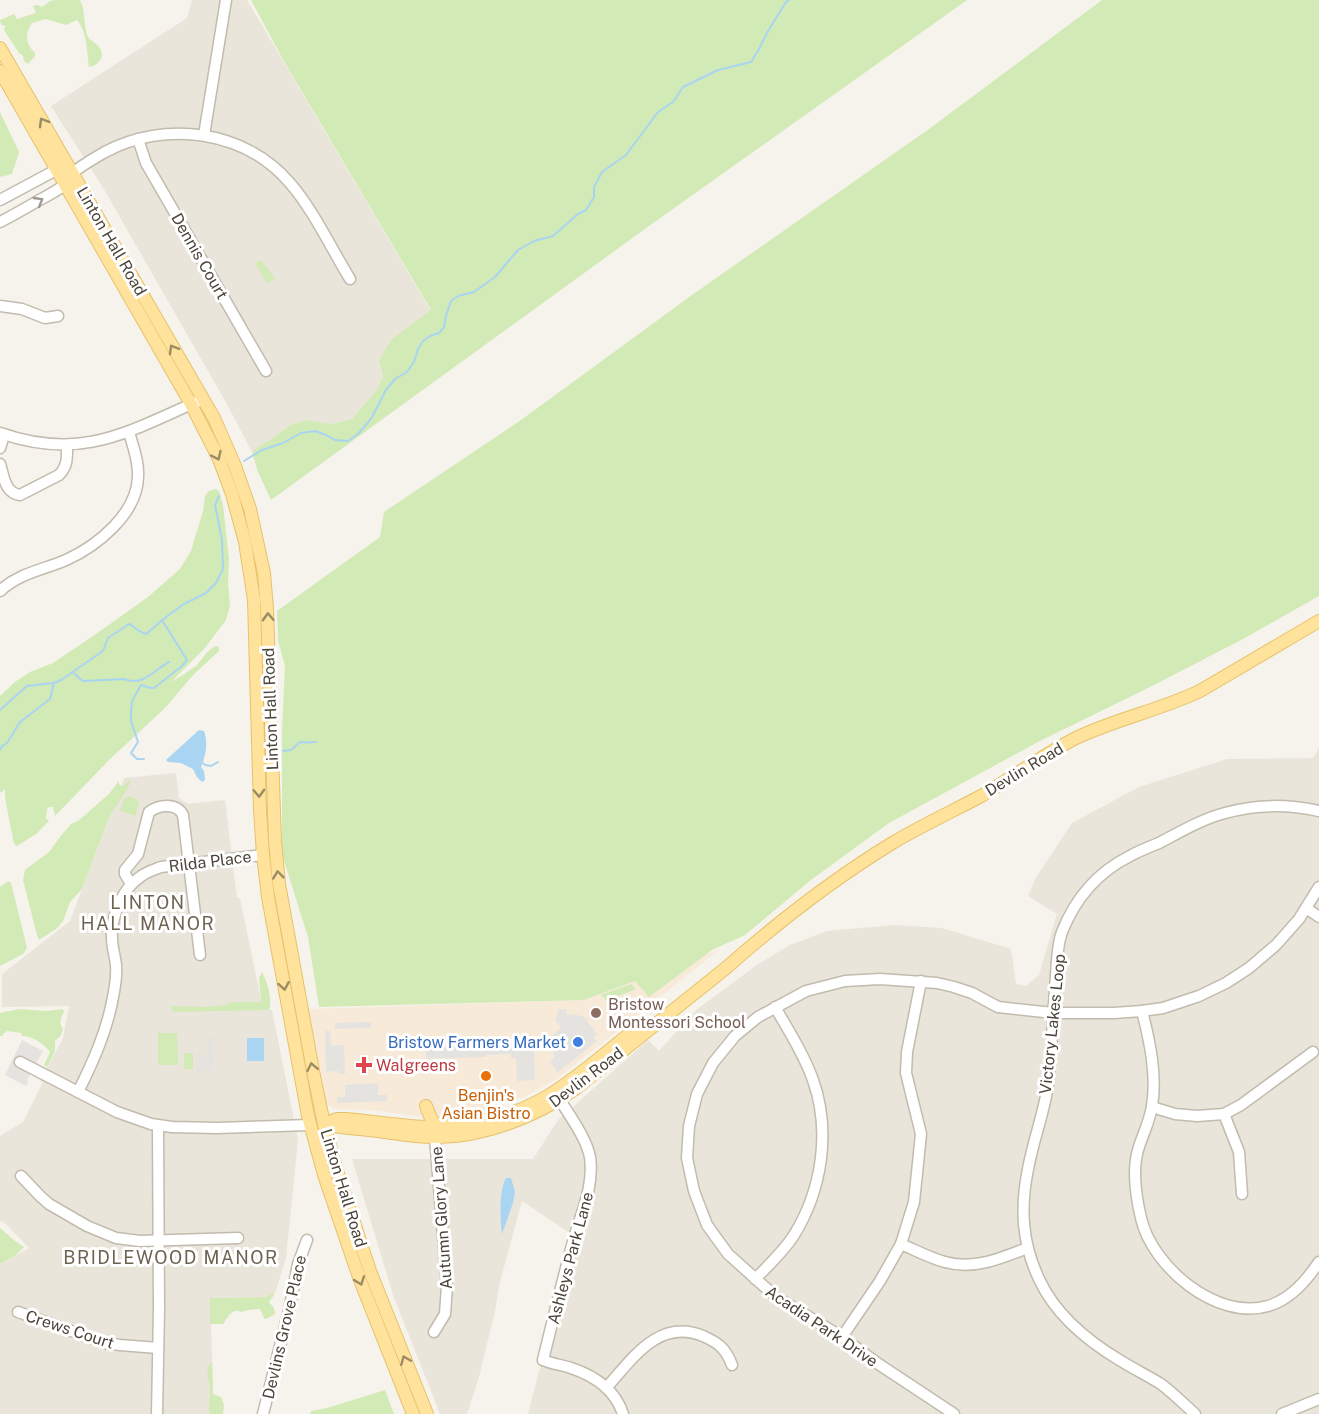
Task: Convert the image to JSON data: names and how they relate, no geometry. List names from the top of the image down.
{
  "streets": {
    "main road": ["Linton Hall Road", "Devlin Road"],
    "street": [
      "Dennis Court",
      "Rilda Place",
      "Victory Lakes Loop",
      "Autumn Glory Lane",
      "Ashleys Park Lane",
      "Acadia Park Drive",
      "Devlins Grove Place",
      "Crews Court"
    ]
  },
  "crossings": [
    ["Linton Hall Road", "Devlin Road"],
    ["Linton Hall Road", "Rilda Place"],
    ["Devlin Road", "Autumn Glory Lane"],
    ["Devlin Road", "Ashleys Park Lane"],
    ["Victory Lakes Loop", "Acadia Park Drive"]
  ],
  "districts": ["LINTON HALL MANOR", "BRIDLEWOOD MANOR"],
  "places": {
    "other": ["Bristow Montessori School", "Bristow Farmers Market", "Benjin's Asian Bistro"],
    "health": ["Walgreens"]
  }
}
